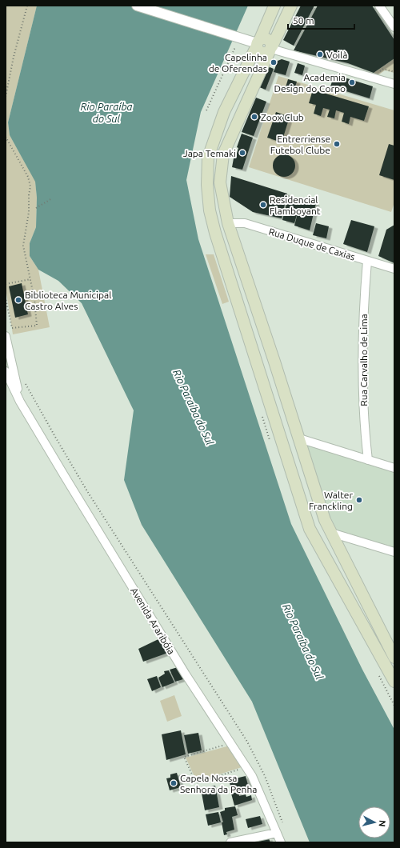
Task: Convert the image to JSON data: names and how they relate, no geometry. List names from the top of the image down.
{
  "streets": {
    "street": ["Rua Duque de Caxias", "Rua Carvalho de Lima", "Avenida Araribóia"]
  },
  "crossings": [
    ["Rua Duque de Caxias", "Rua Carvalho de Lima"]
  ],
  "water": ["Rio Paraíba do Sul"],
  "places": [
    "Voilà",
    "Capelinha de Oferendas",
    "Academia Design do Corpo",
    "Zoox Club",
    "Entrerriense Futebol Clube",
    "Japa Temaki",
    "Residencial Flamboyant",
    "Biblioteca Municipal Castro Alves",
    "Walter Franckling",
    "Capela Nossa Senhora da Penha"
  ],
  "scale_bar": "50 m",
  "north": "right"
}
